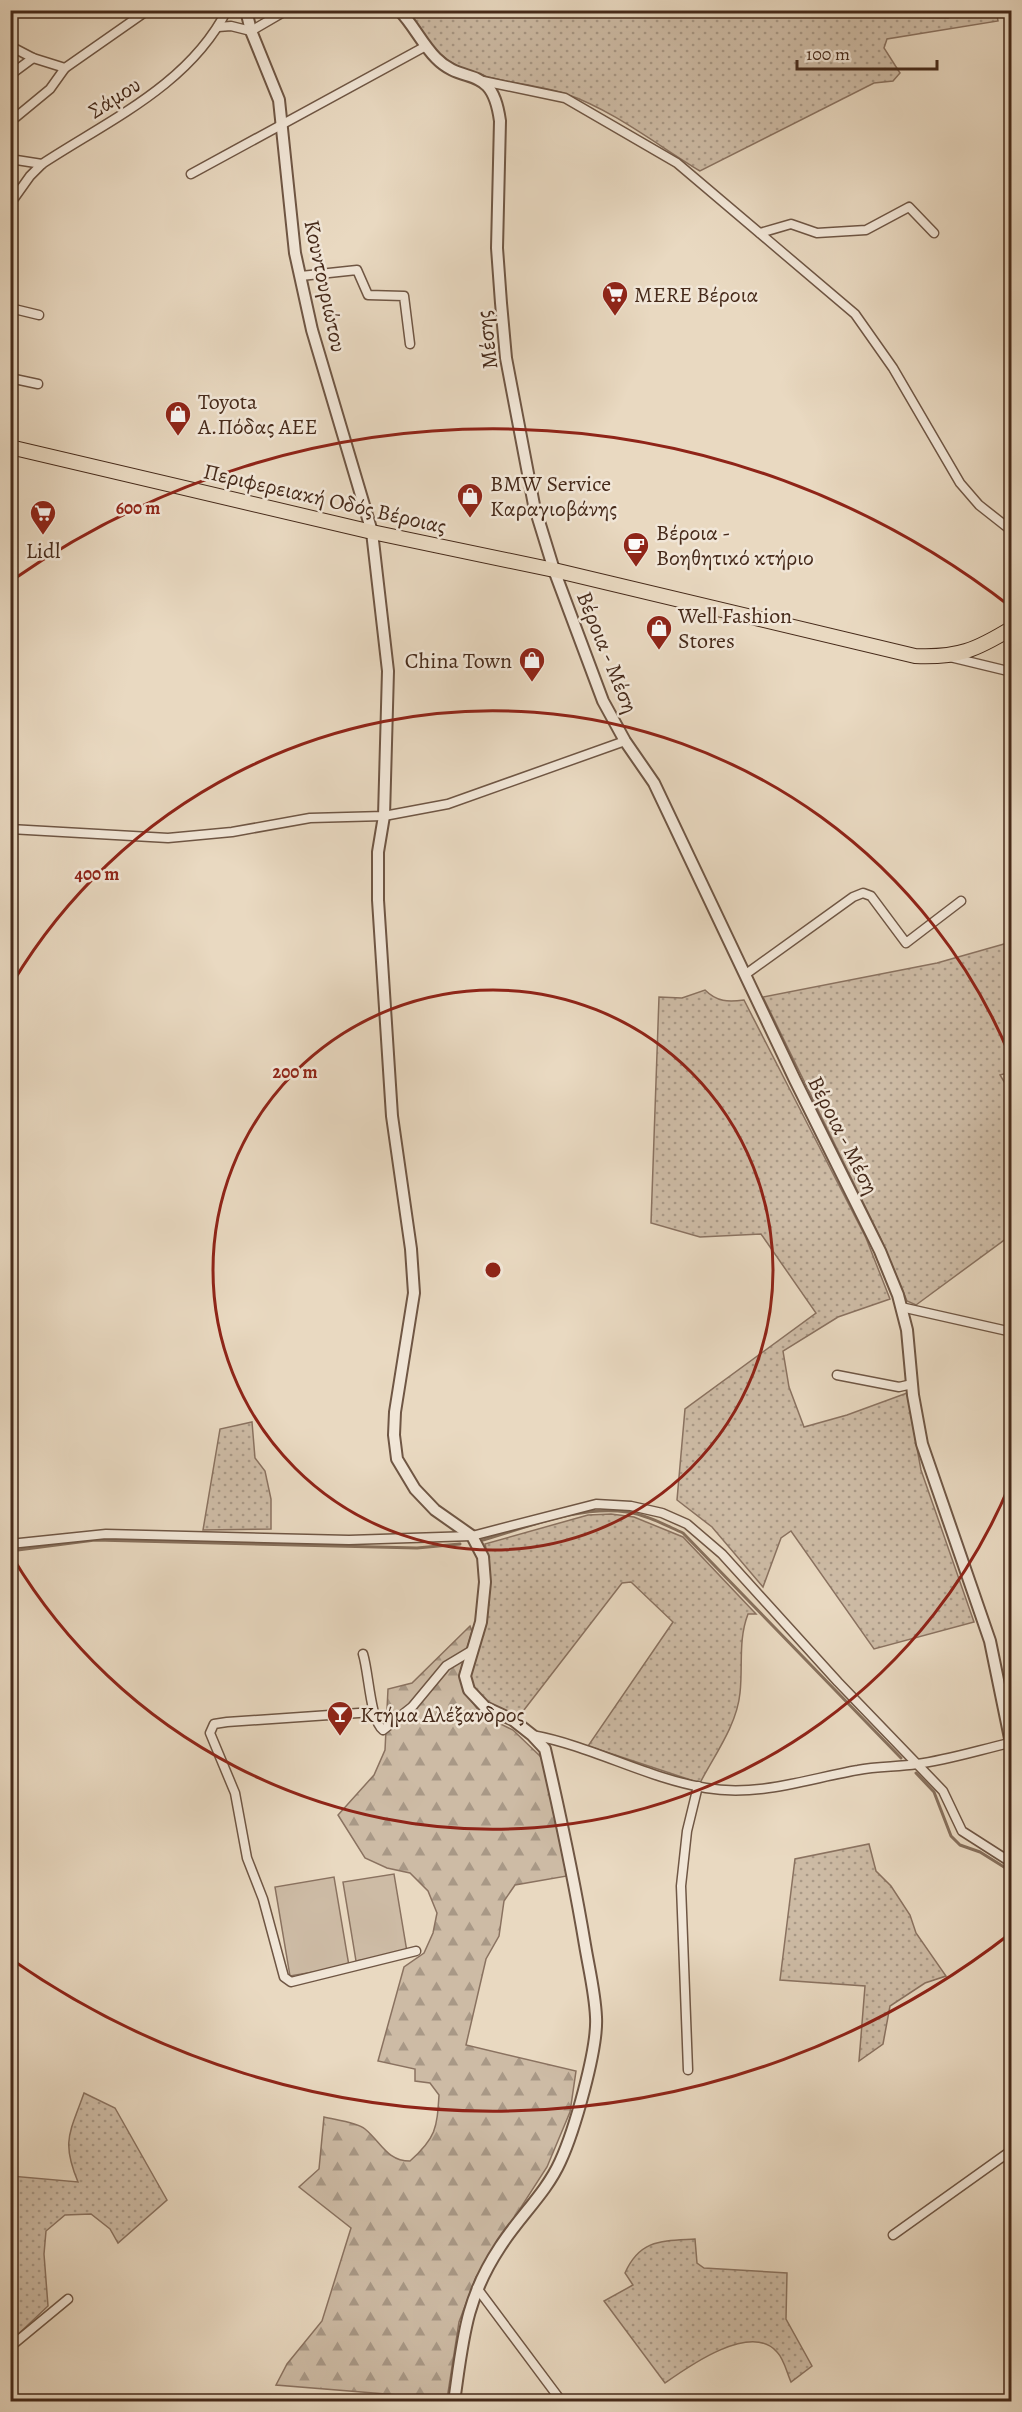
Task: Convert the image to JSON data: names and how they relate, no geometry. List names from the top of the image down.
{
  "streets": {
    "main road": ["Περιφερειακή Οδός Βέροιας"],
    "street": [
      "Σάμου",
      "Κουντουριώτου",
      "Μέσης",
      "Βέροια - Μέση"
    ]
  },
  "crossings": [
    ["Κουντουριώτου", "Περιφερειακή Οδός Βέροιας"],
    ["Μέσης", "Περιφερειακή Οδός Βέροιας"],
    ["Μέσης", "Βέροια - Μέση"],
    ["Περιφερειακή Οδός Βέροιας", "Βέροια - Μέση"]
  ],
  "places": {
    "supermarket": ["MERE Βέροια", "Lidl"],
    "shop": [
      "Toyota Α.Πόδας ΑΕΕ",
      "BMW Service Καραγιοβάνης",
      "Well Fashion Stores",
      "China Town"
    ],
    "cafe": ["Βέροια - Βοηθητικό κτήριο"],
    "bar": ["Κτήμα Αλέξανδρος"]
  },
  "scale_bar": "100 m",
  "rings": ["600 m", "400 m", "200 m"]
}
